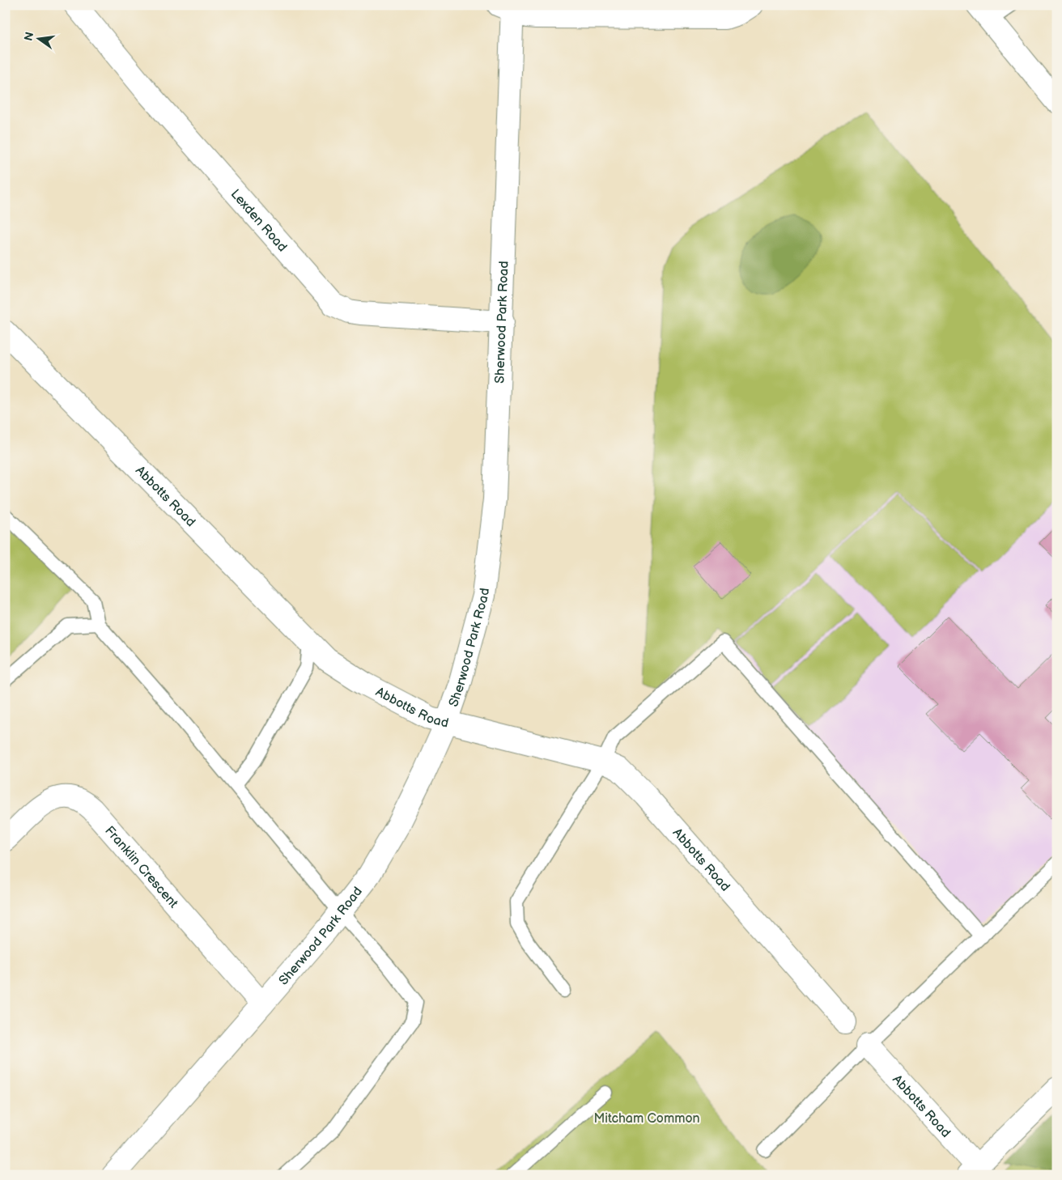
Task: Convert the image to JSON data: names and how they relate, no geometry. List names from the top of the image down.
{
  "streets": {
    "street": [
      "Lexden Road",
      "Sherwood Park Road",
      "Abbotts Road",
      "Franklin Crescent"
    ]
  },
  "crossings": [
    ["Lexden Road", "Sherwood Park Road"],
    ["Sherwood Park Road", "Abbotts Road"],
    ["Sherwood Park Road", "Franklin Crescent"]
  ],
  "parks": ["Mitcham Common"],
  "north": "left"
}
